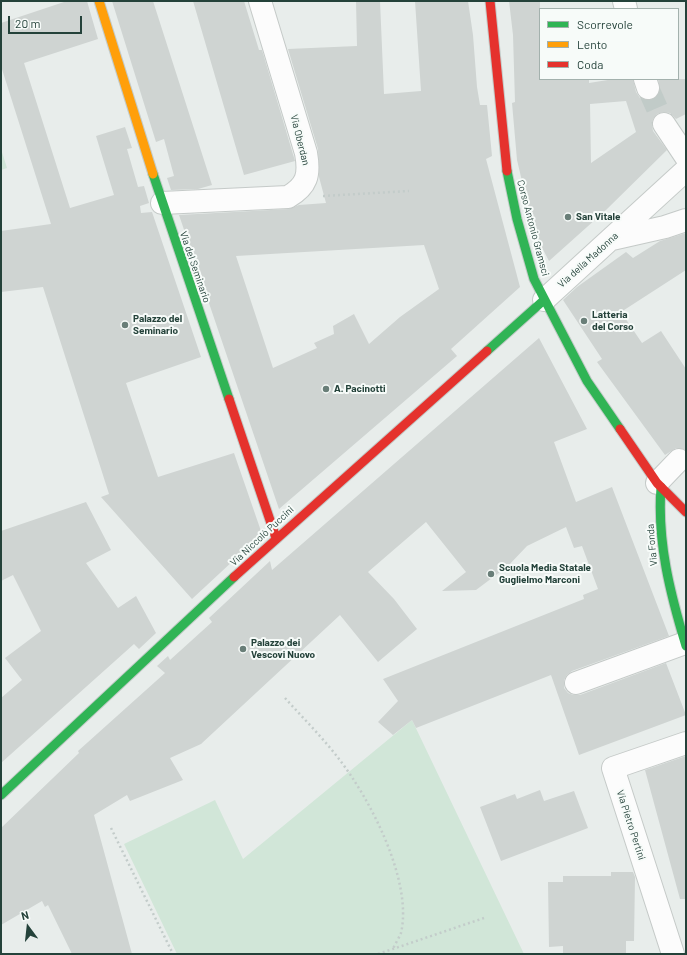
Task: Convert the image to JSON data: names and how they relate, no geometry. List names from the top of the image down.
{
  "streets": {
    "street": [
      "Via Oberdan",
      "Corso Antonio Gramsci",
      "Via della Madonna",
      "Via del Seminario",
      "Via Niccolò Puccini",
      "Via Fonda",
      "Via Pietro Pertini"
    ]
  },
  "crossings": [
    ["Corso Antonio Gramsci", "Via della Madonna"],
    ["Corso Antonio Gramsci", "Via Niccolò Puccini"],
    ["Corso Antonio Gramsci", "Via Fonda"],
    ["Via della Madonna", "Via Niccolò Puccini"],
    ["Via del Seminario", "Via Niccolò Puccini"]
  ],
  "places": [
    "San Vitale",
    "Latteria del Corso",
    "Palazzo del Seminario",
    "A. Pacinotti",
    "Scuola Media Statale Guglielmo Marconi",
    "Palazzo dei Vescovi Nuovo"
  ],
  "legend": ["Scorrevole", "Lento", "Coda"],
  "scale_bar": "20 m",
  "north": "top"
}
